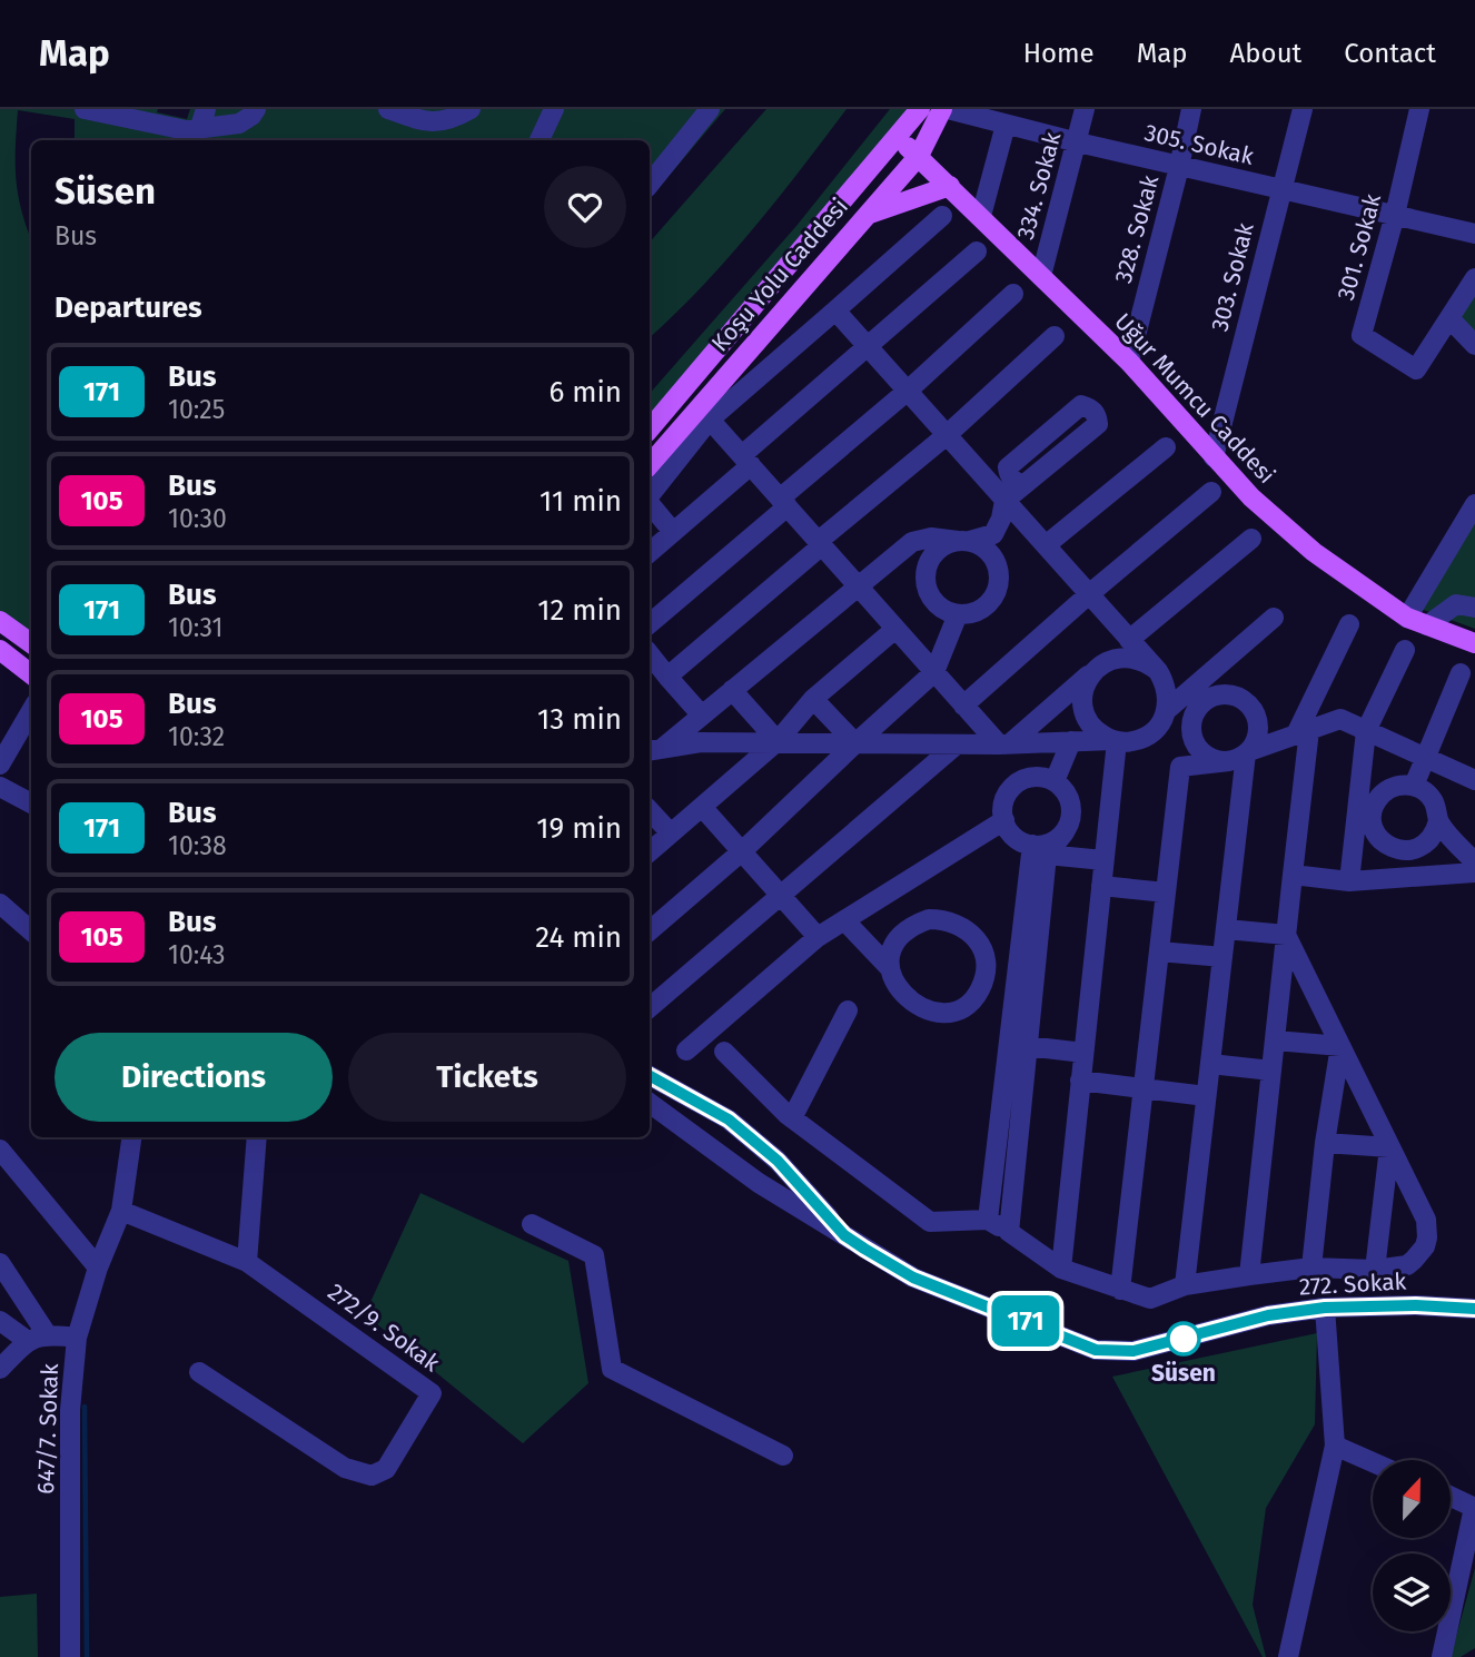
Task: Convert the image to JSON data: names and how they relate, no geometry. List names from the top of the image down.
{
  "streets": {
    "main road": ["Koşu Yolu Caddesi", "Uğur Mumcu Caddesi"],
    "street": [
      "305. Sokak",
      "334. Sokak",
      "328. Sokak",
      "301. Sokak",
      "303. Sokak",
      "272. Sokak",
      "272/9. Sokak",
      "647/7. Sokak"
    ]
  },
  "crossings": [
    ["305. Sokak", "334. Sokak"],
    ["305. Sokak", "328. Sokak"],
    ["305. Sokak", "301. Sokak"],
    ["305. Sokak", "Koşu Yolu Caddesi"],
    ["305. Sokak", "303. Sokak"],
    ["334. Sokak", "Uğur Mumcu Caddesi"],
    ["328. Sokak", "Uğur Mumcu Caddesi"],
    ["Koşu Yolu Caddesi", "Uğur Mumcu Caddesi"],
    ["303. Sokak", "Uğur Mumcu Caddesi"],
    ["272/9. Sokak", "647/7. Sokak"]
  ],
  "places": ["Süsen"],
  "lines": ["bus line 171"],
  "north": "top",
  "page": {
    "header": "Map",
    "nav": [
      "Home",
      "Map",
      "About",
      "Contact"
    ],
    "on_map": "171",
    "heading": [
      ["Süsen", "Bus"],
      "Departures"
    ],
    "list": [
      {
        "mark": "171",
        "name": "Bus",
        "note": "10:25",
        "value": "6 min"
      },
      {
        "mark": "105",
        "name": "Bus",
        "note": "10:30",
        "value": "11 min"
      },
      {
        "mark": "171",
        "name": "Bus",
        "note": "10:31",
        "value": "12 min"
      },
      {
        "mark": "105",
        "name": "Bus",
        "note": "10:32",
        "value": "13 min"
      },
      {
        "mark": "171",
        "name": "Bus",
        "note": "10:38",
        "value": "19 min"
      },
      {
        "mark": "105",
        "name": "Bus",
        "note": "10:43",
        "value": "24 min"
      }
    ],
    "buttons": ["Directions", "Tickets"]
  }
}
